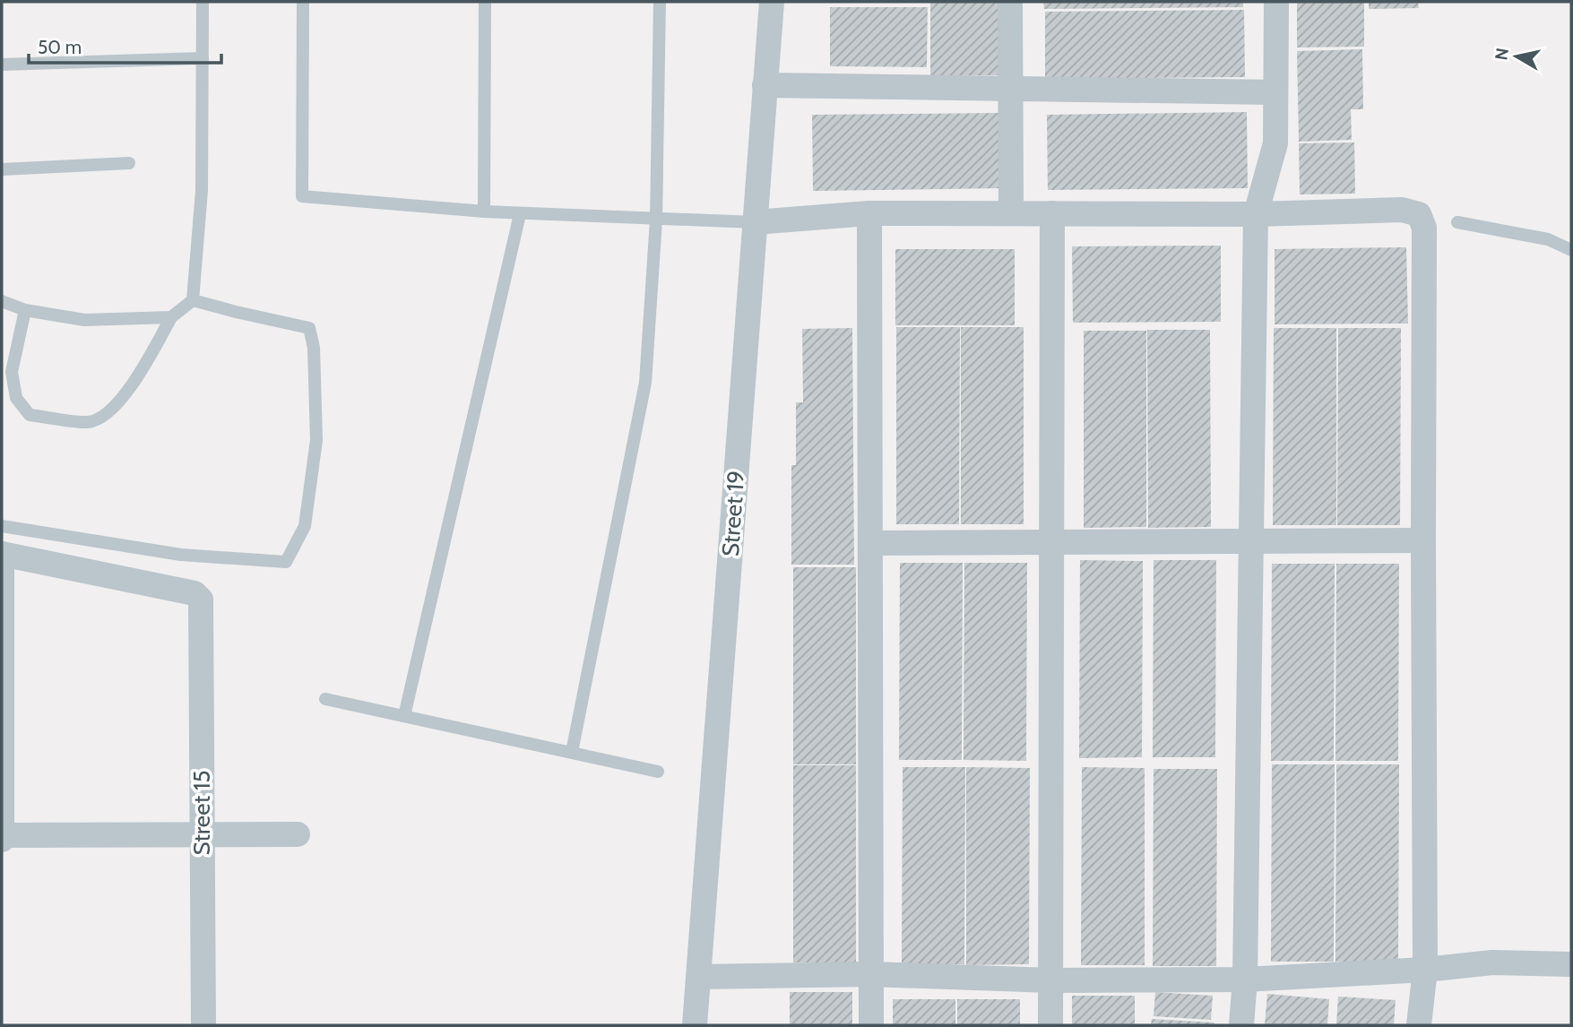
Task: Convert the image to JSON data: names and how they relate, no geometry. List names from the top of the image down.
{
  "streets": {
    "street": ["Street 19", "Street 15"]
  },
  "scale_bar": "50 m",
  "north": "left"
}
